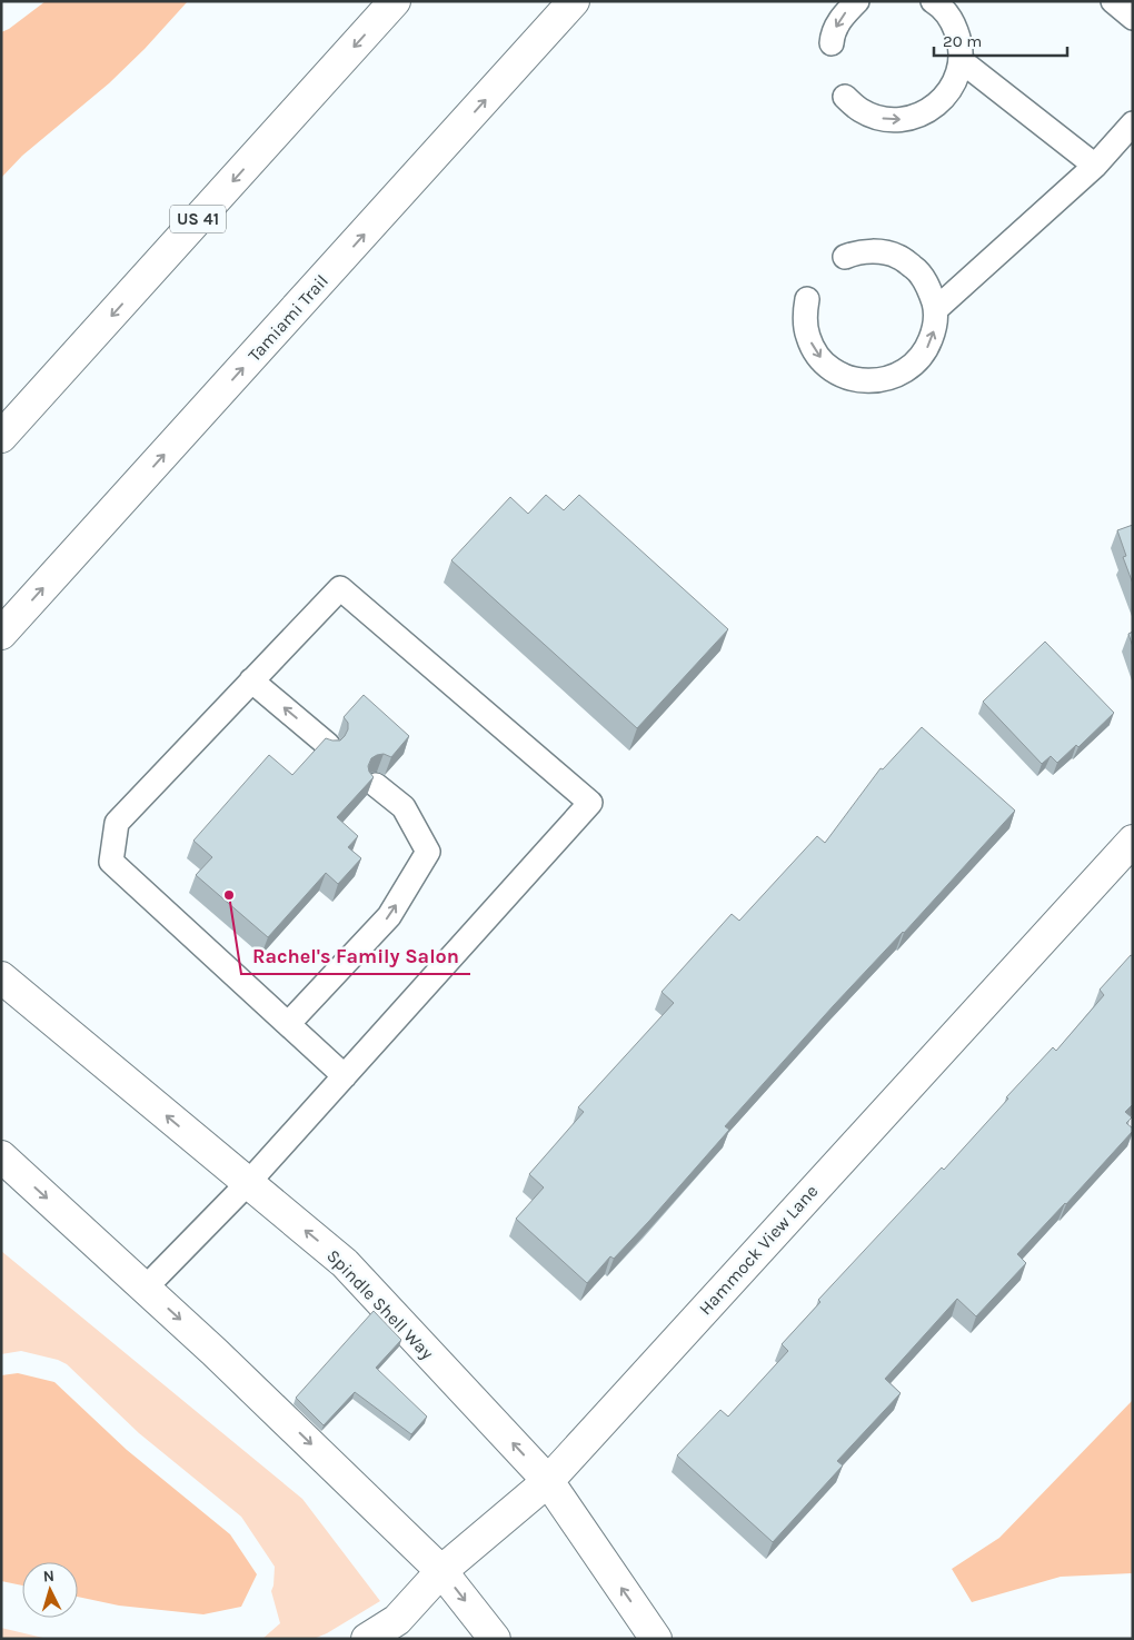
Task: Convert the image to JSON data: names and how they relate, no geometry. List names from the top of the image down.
{
  "streets": {
    "street": [
      "US 41",
      "Tamiami Trail",
      "Hammock View Lane",
      "Spindle Shell Way"
    ]
  },
  "crossings": [
    ["Hammock View Lane", "Spindle Shell Way"]
  ],
  "places": ["Rachel's Family Salon"],
  "scale_bar": "20 m",
  "north": "top"
}
